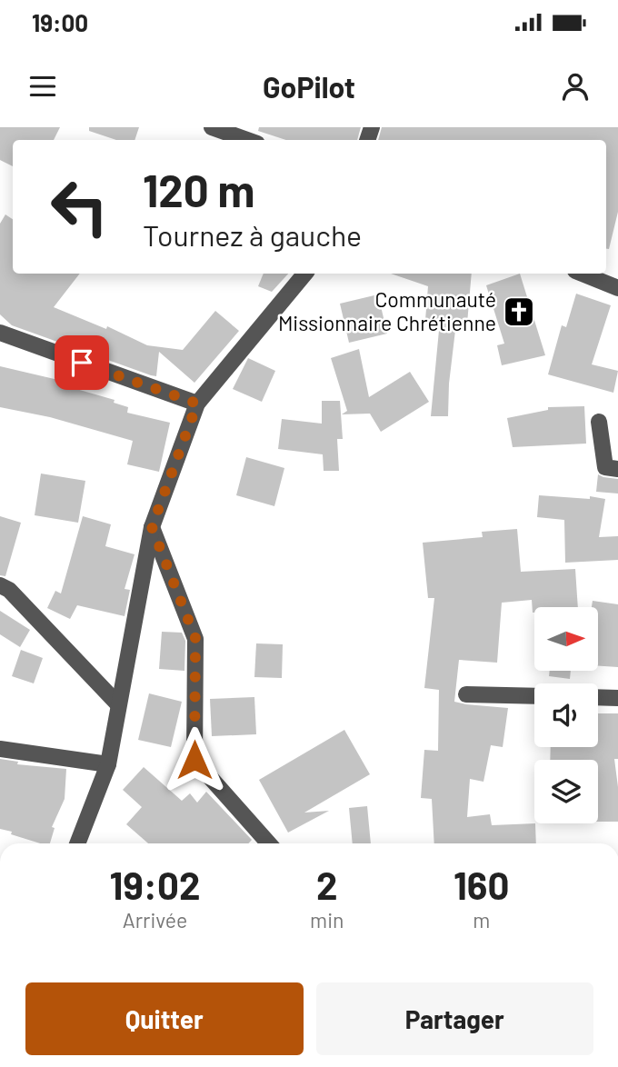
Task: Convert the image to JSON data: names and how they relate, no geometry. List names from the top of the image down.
{
  "places": {
    "church": ["Communauté Missionnaire Chrétienne"]
  },
  "north": "right",
  "page": {
    "status": "19:00",
    "header": "GoPilot",
    "turn": ["120 m", "Tournez à gauche"],
    "eta": [
      "19:02",
      "Arrivée",
      "2",
      "min",
      "160",
      "m"
    ],
    "buttons": ["Quitter", "Partager"]
  }
}
